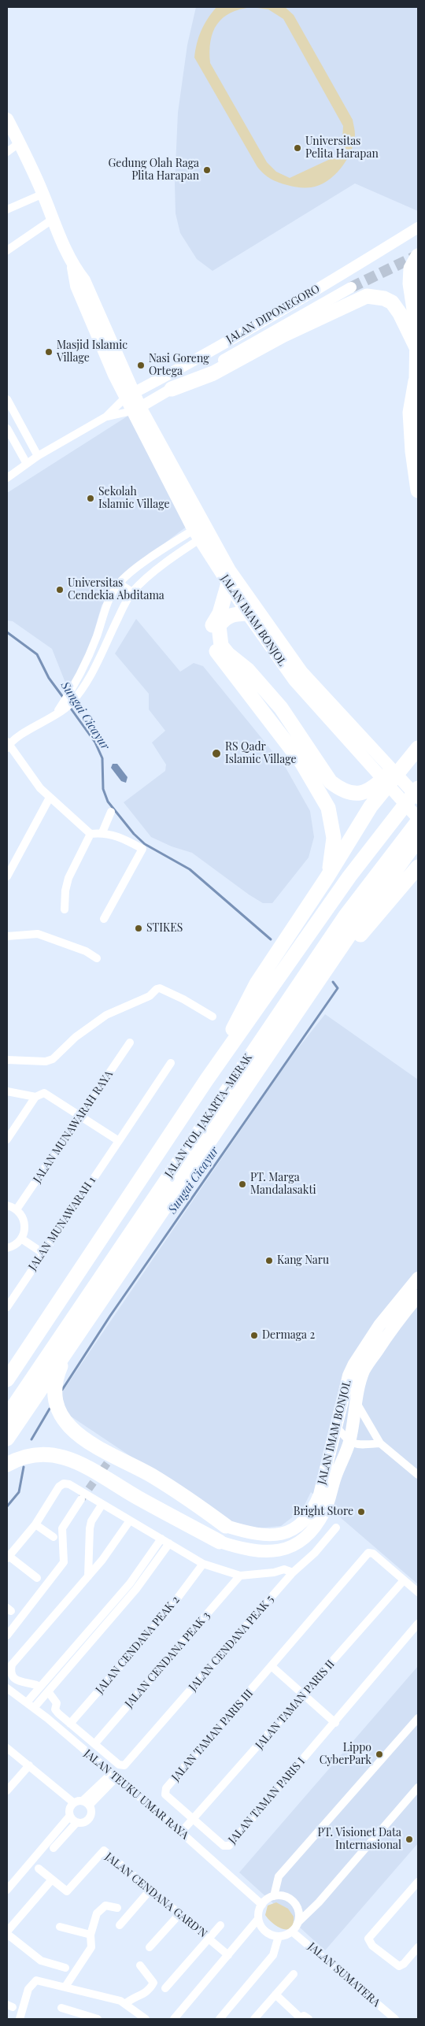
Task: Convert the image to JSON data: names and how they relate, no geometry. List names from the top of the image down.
{
  "streets": {
    "highway": ["JALAN TOL JAKARTA–MERAK"],
    "main road": ["JALAN IMAM BONJOL"],
    "street": [
      "JALAN DIPONEGORO",
      "JALAN MUNAWARAH RAYA",
      "JALAN MUNAWARAH 1",
      "JALAN CENDANA PEAK 5",
      "JALAN CENDANA PEAK 2",
      "JALAN CENDANA PEAK 3",
      "JALAN TAMAN PARIS II",
      "JALAN TAMAN PARIS III",
      "JALAN TEUKU UMAR RAYA",
      "JALAN TAMAN PARIS I",
      "JALAN CENDANA GARD'N",
      "JALAN SUMATERA"
    ]
  },
  "crossings": [
    ["JALAN DIPONEGORO", "JALAN IMAM BONJOL"],
    ["JALAN CENDANA PEAK 5", "JALAN CENDANA PEAK 3"],
    ["JALAN TAMAN PARIS II", "JALAN TAMAN PARIS III"],
    ["JALAN TAMAN PARIS II", "JALAN TEUKU UMAR RAYA"],
    ["JALAN TAMAN PARIS II", "JALAN TAMAN PARIS I"],
    ["JALAN TAMAN PARIS III", "JALAN TAMAN PARIS I"],
    ["JALAN TEUKU UMAR RAYA", "JALAN SUMATERA"]
  ],
  "water": ["Sungai Cicayur"],
  "places": [
    "Universitas Pelita Harapan",
    "Gedung Olah Raga Plita Harapan",
    "Masjid Islamic Village",
    "Nasi Goreng Ortega",
    "Sekolah Islamic Village",
    "Universitas Cendekia Abditama",
    "RS Qadr Islamic Village",
    "STIKES",
    "PT. Marga Mandalasakti",
    "Kang Naru",
    "Dermaga 2",
    "Bright Store",
    "Lippo CyberPark",
    "PT. Visionet Data Internasional"
  ]
}
